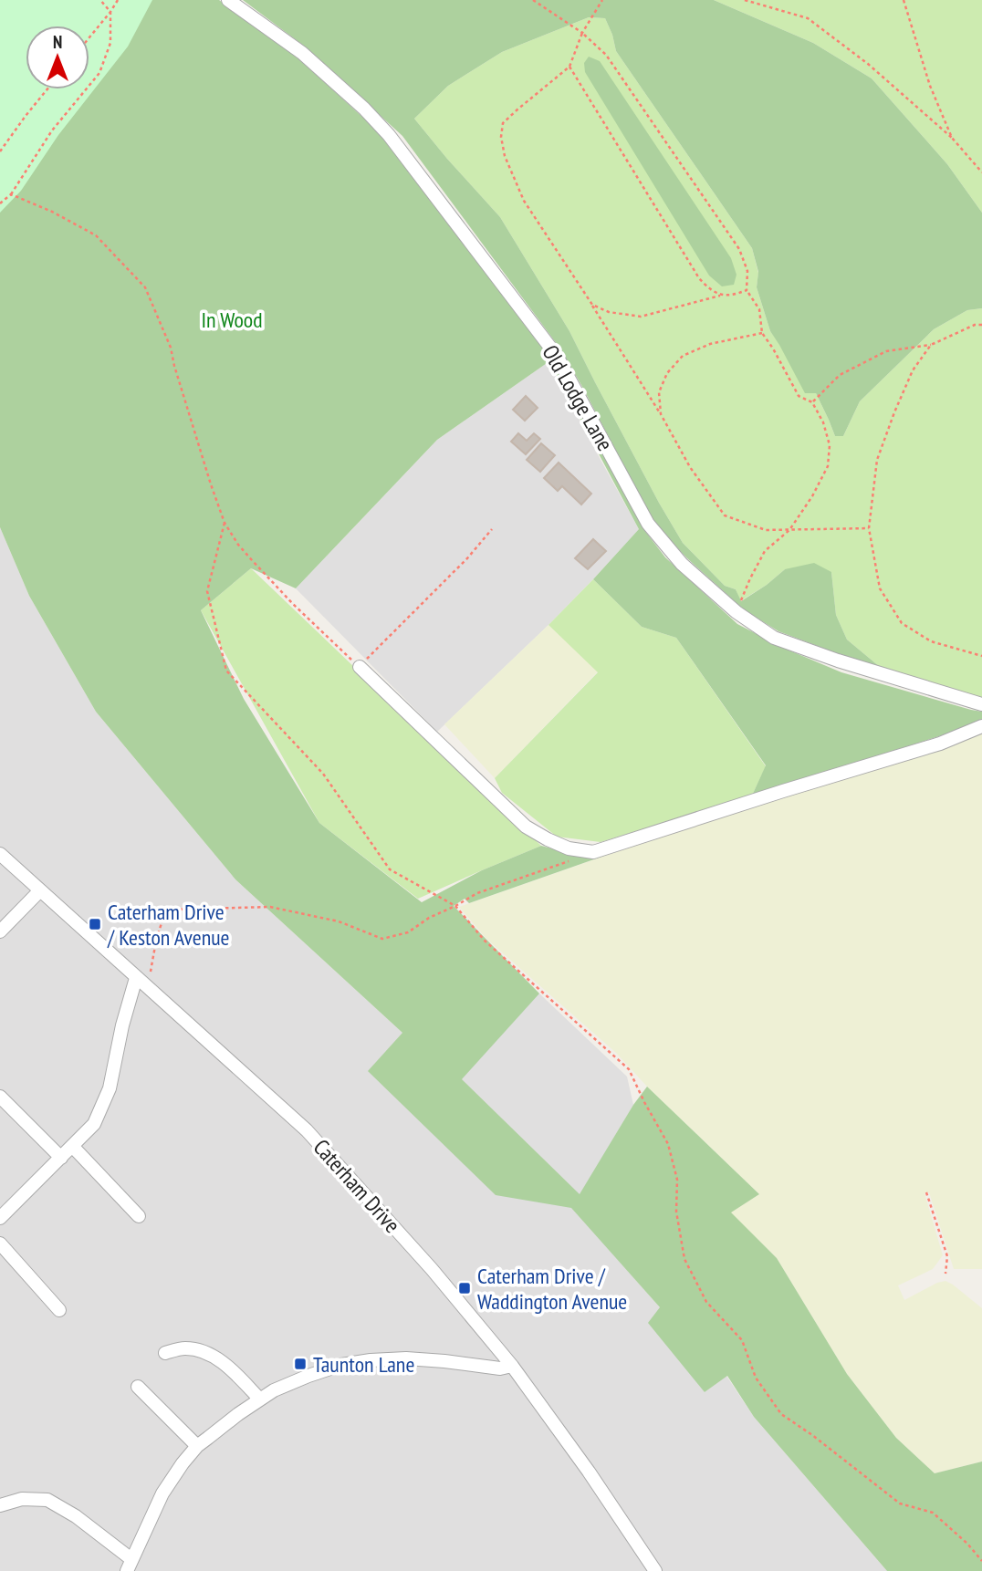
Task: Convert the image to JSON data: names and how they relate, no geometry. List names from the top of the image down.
{
  "streets": {
    "street": ["Old Lodge Lane", "Caterham Drive"]
  },
  "parks": ["In Wood"],
  "places": {
    "transit": ["Caterham Drive / Keston Avenue", "Caterham Drive / Waddington Avenue", "Taunton Lane"]
  },
  "north": "top"
}
